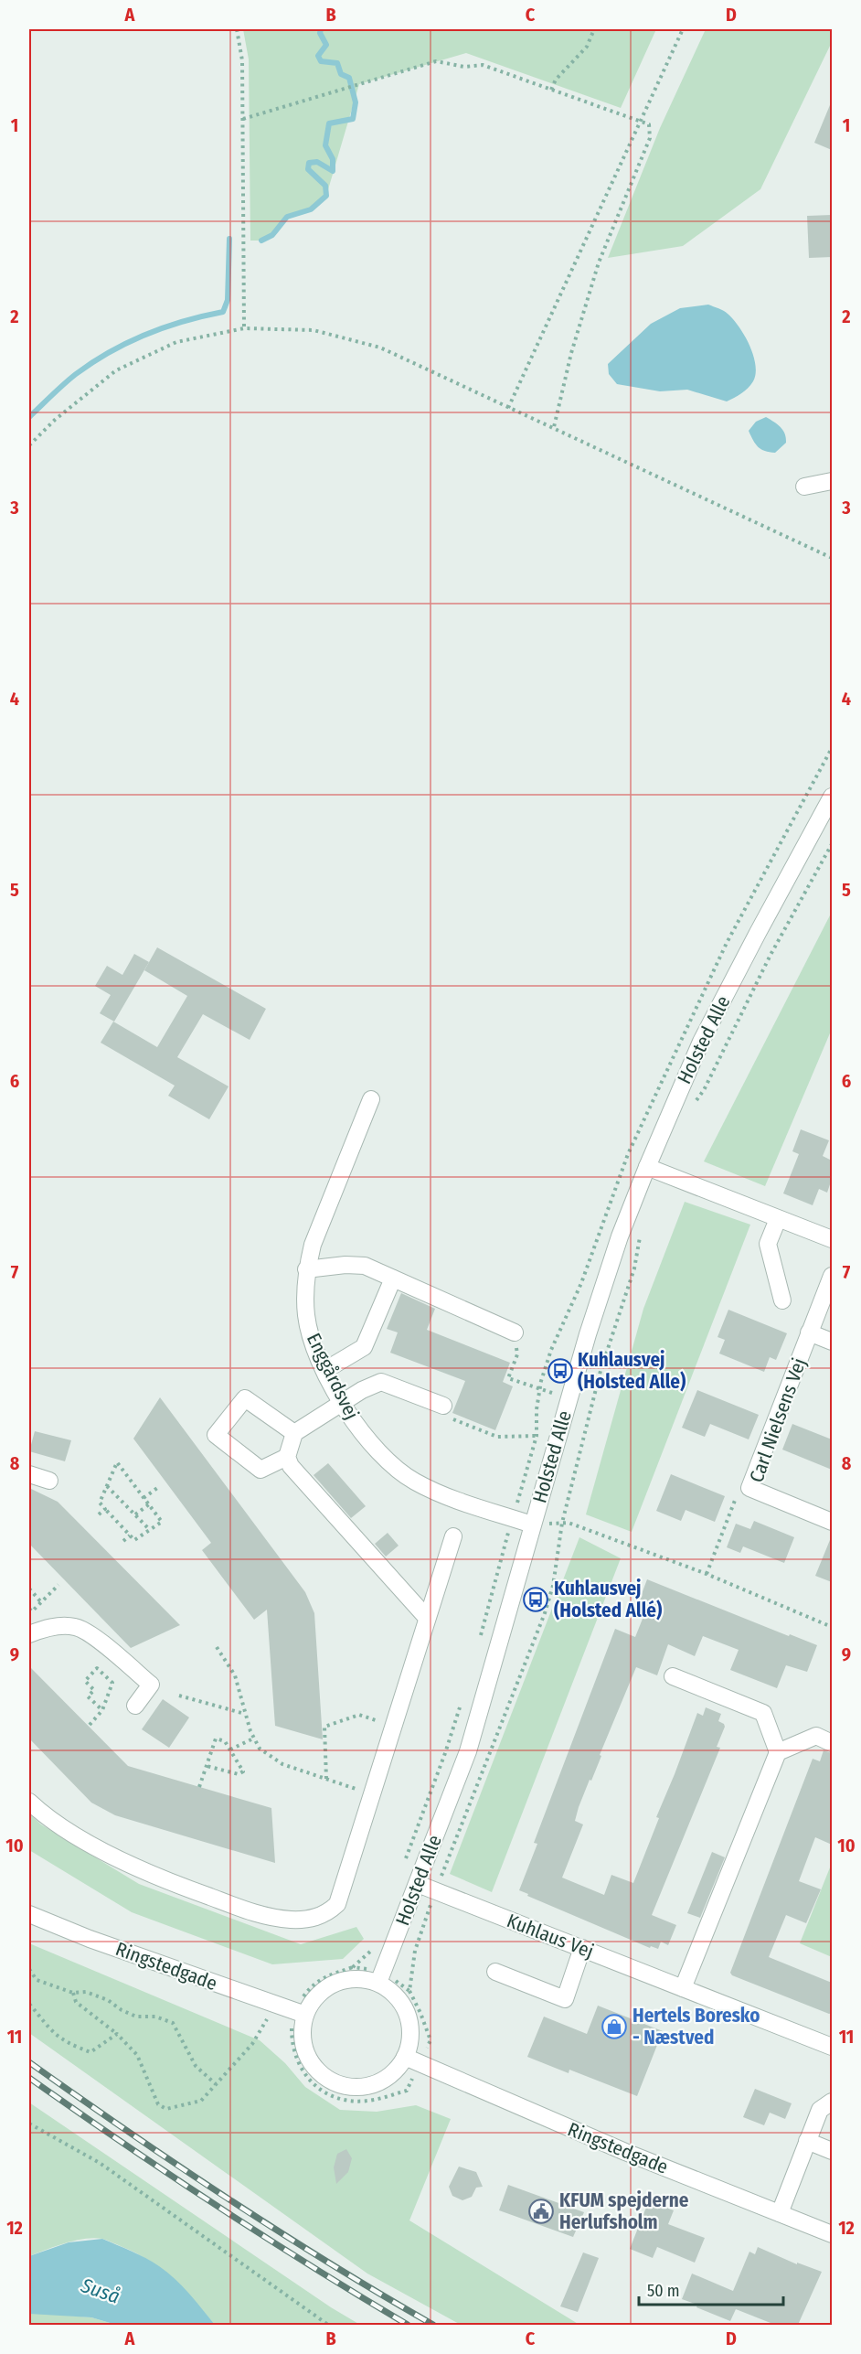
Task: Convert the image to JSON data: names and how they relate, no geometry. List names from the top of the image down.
{
  "streets": {
    "street": [
      "Holsted Alle",
      "Enggårdsvej",
      "Carl Nielsens Vej",
      "Kuhlaus Vej",
      "Ringstedgade"
    ]
  },
  "crossings": [
    ["Holsted Alle", "Enggårdsvej"],
    ["Holsted Alle", "Kuhlaus Vej"],
    ["Holsted Alle", "Ringstedgade"]
  ],
  "water": ["Suså"],
  "places": {
    "bus stop": ["Kuhlausvej (Holsted Alle)", "Kuhlausvej (Holsted Allé)"],
    "shop": ["Hertels Boresko - Næstved"],
    "public building": ["KFUM spejderne Herlufsholm"]
  },
  "scale_bar": "50 m",
  "grid": {
    "columns": [
      "A",
      "B",
      "C",
      "D"
    ],
    "rows": [
      "1",
      "2",
      "3",
      "4",
      "5",
      "6",
      "7",
      "8",
      "9",
      "10",
      "11",
      "12"
    ]
  }
}
